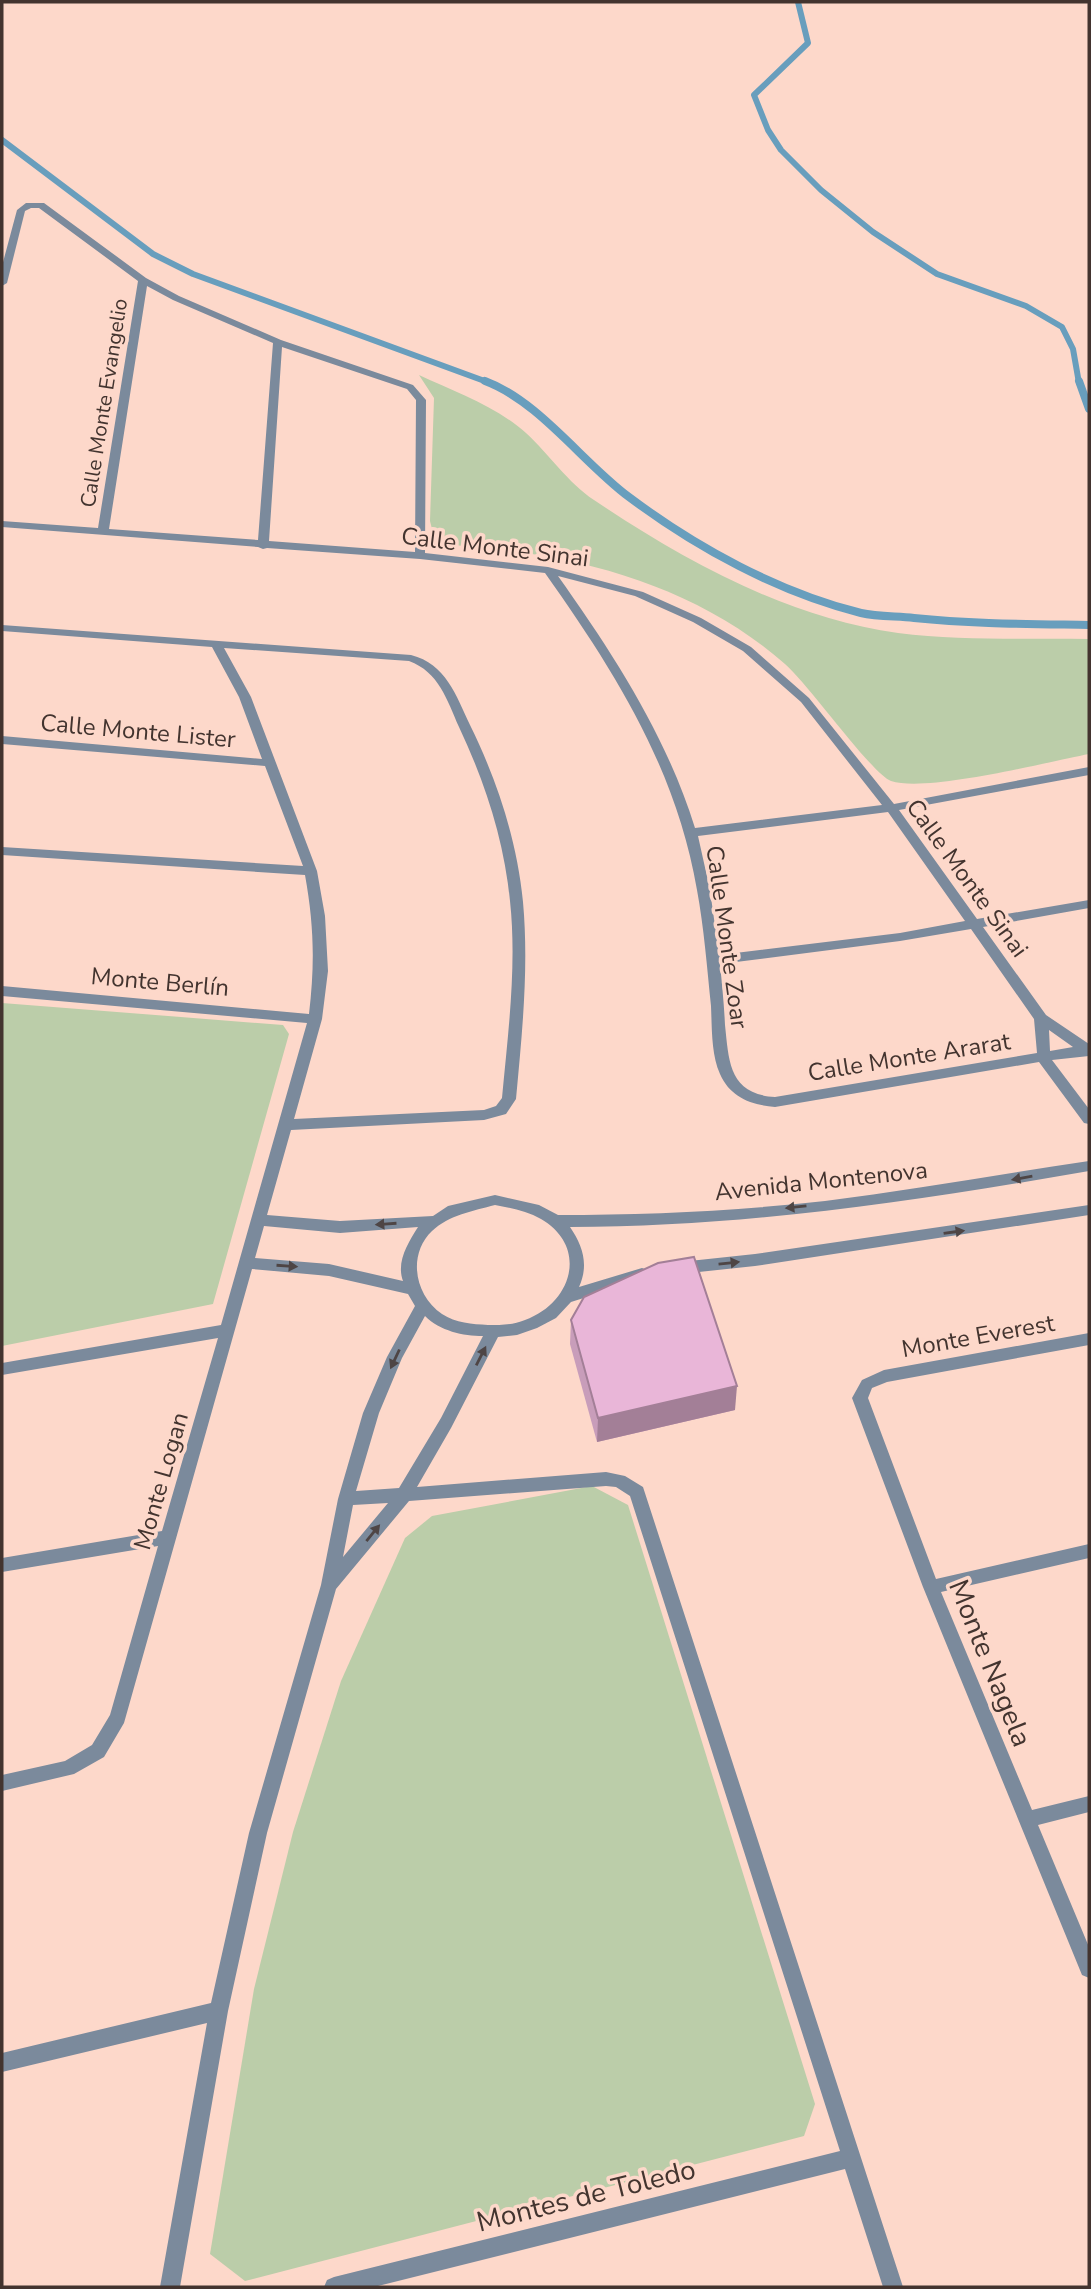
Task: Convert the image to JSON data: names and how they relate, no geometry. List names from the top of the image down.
{
  "streets": {
    "street": [
      "Calle Monte Evangelio",
      "Calle Monte Sinai",
      "Calle Monte Lister",
      "Calle Monte Zoar",
      "Monte Berlín",
      "Calle Monte Ararat",
      "Avenida Montenova",
      "Monte Everest",
      "Monte Logan",
      "Monte Nagela",
      "Montes de Toledo"
    ]
  },
  "crossings": [
    ["Calle Monte Evangelio", "Calle Monte Sinai"],
    ["Calle Monte Sinai", "Calle Monte Zoar"],
    ["Calle Monte Lister", "Monte Logan"],
    ["Calle Monte Zoar", "Calle Monte Ararat"],
    ["Monte Berlín", "Monte Logan"],
    ["Monte Everest", "Monte Nagela"]
  ]
}
